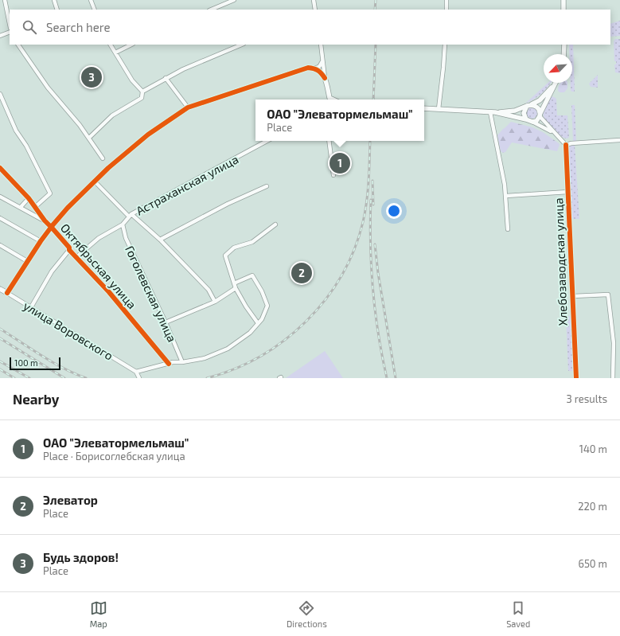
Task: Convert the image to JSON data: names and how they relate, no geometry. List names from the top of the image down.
{
  "streets": {
    "street": [
      "Астраханская улица",
      "Хлебозаводская улица",
      "Октябрьская улица",
      "Гоголевская улица",
      "улица Воровского"
    ]
  },
  "crossings": [
    ["Астраханская улица", "Октябрьская улица"],
    ["Астраханская улица", "Гоголевская улица"]
  ],
  "scale_bar": "100 m",
  "north": "bottom left",
  "page": {
    "search": "Search here",
    "pins": ["3", "1", "2"],
    "popup": ["ОАО \"Элеватормельмаш\"", "Place"],
    "scale": "100 m",
    "heading": ["Nearby", "3 results"],
    "list": [
      {
        "mark": "1",
        "name": "ОАО \"Элеватормельмаш\"",
        "note": "Place · Борисоглебская улица",
        "value": "140 m"
      },
      {
        "mark": "2",
        "name": "Элеватор",
        "note": "Place",
        "value": "220 m"
      },
      {
        "mark": "3",
        "name": "Будь здоров!",
        "note": "Place",
        "value": "650 m"
      }
    ],
    "nav": ["Map", "Directions", "Saved"]
  }
}
